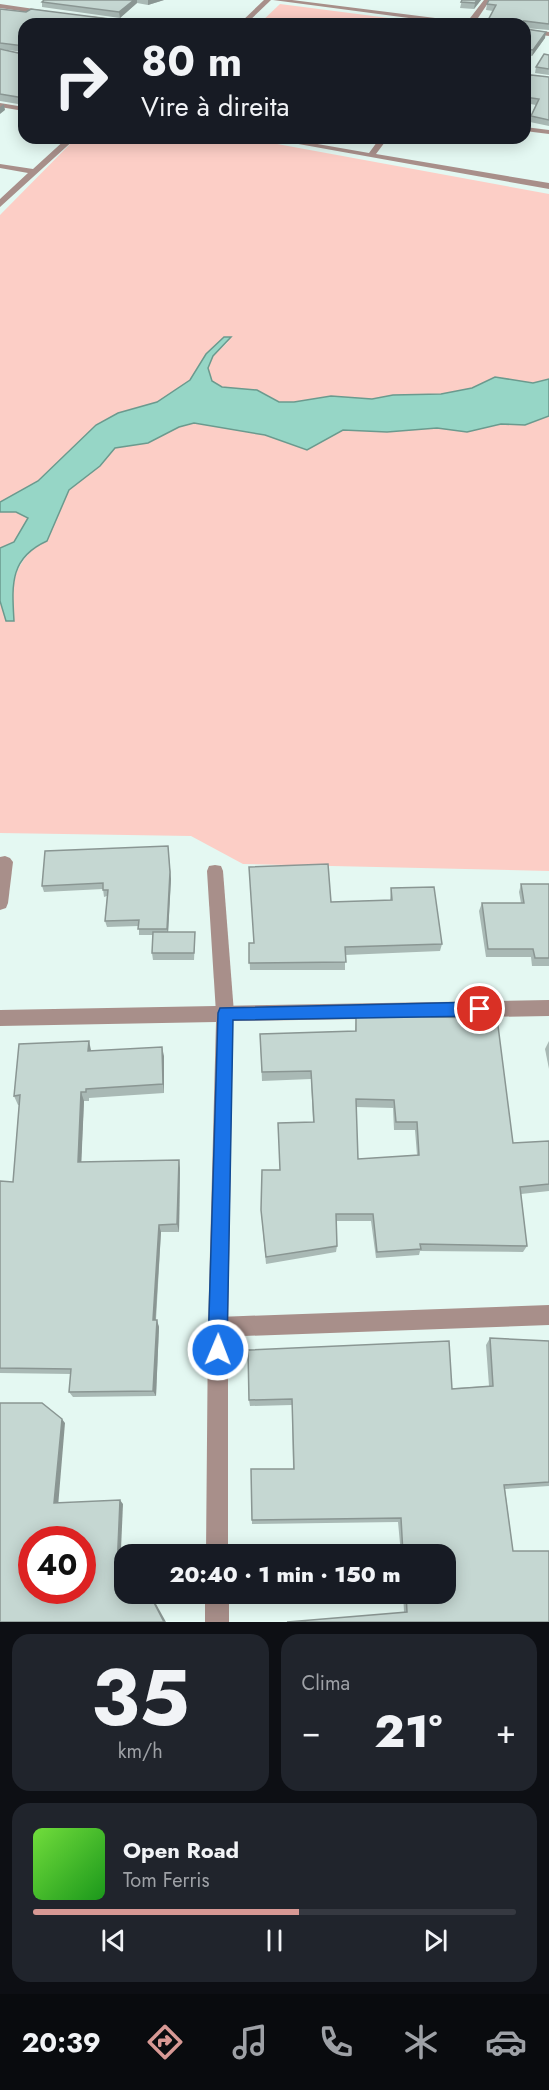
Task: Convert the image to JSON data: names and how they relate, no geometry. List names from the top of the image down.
{
  "page": {
    "turn": ["80 m", "Vire à direita"],
    "limit": "40",
    "trip": "20:40 · 1 min · 150 m",
    "tile": [
      ["35", "km/h"],
      "Clima"
    ],
    "heat": ["−", "21°", "+"],
    "song": ["Open Road", "Tom Ferris"],
    "tabs": "20:39"
  }
}
